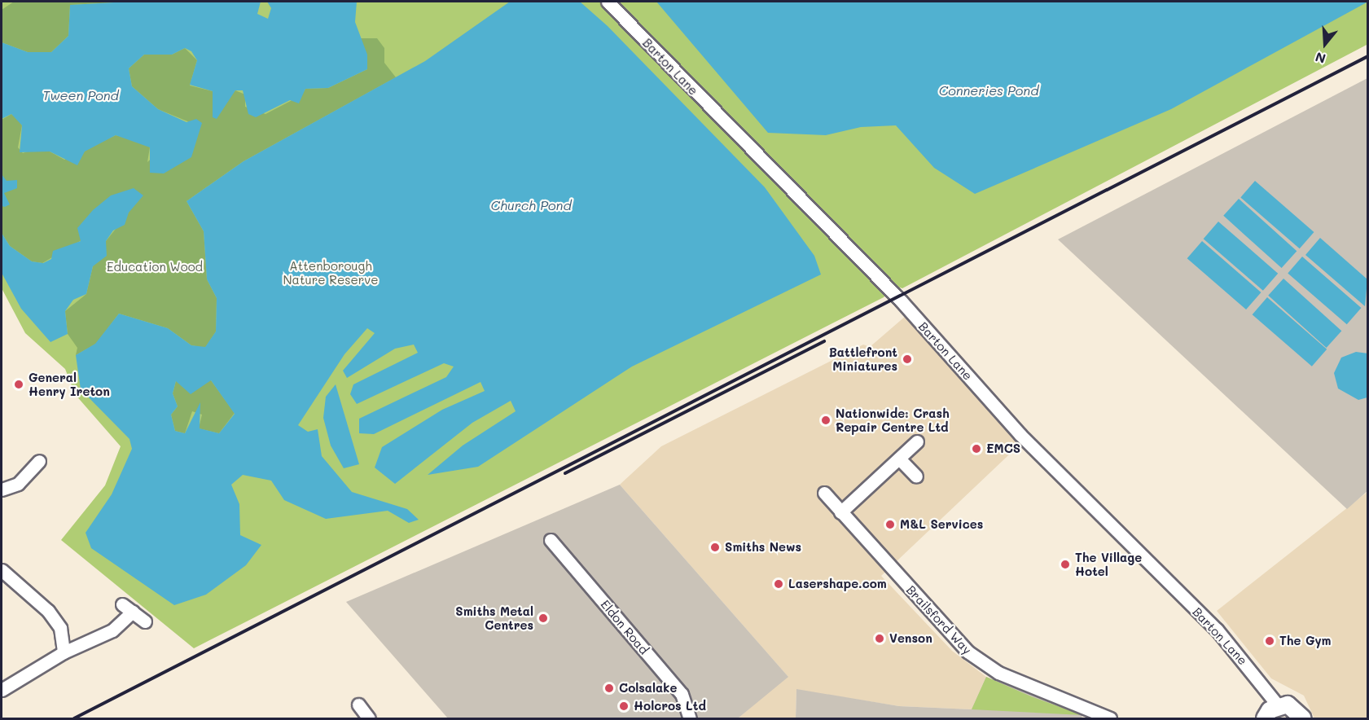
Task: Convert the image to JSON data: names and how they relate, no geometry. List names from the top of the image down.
{
  "streets": {
    "street": ["Barton Lane", "Brailsford Way", "Eldon Road"]
  },
  "water": ["Conneries Pond", "Tween Pond", "Church Pond"],
  "parks": ["Attenborough Nature Reserve", "Education Wood"],
  "places": [
    "Battlefront Miniatures",
    "General Henry Ireton",
    "Nationwide: Crash Repair Centre Ltd",
    "EMCS",
    "M&L Services",
    "Smiths News",
    "The Village Hotel",
    "Lasershape.com",
    "Smiths Metal Centres",
    "Venson",
    "The Gym",
    "Colsalake",
    "Holcros Ltd"
  ],
  "north": "bottom"
}
